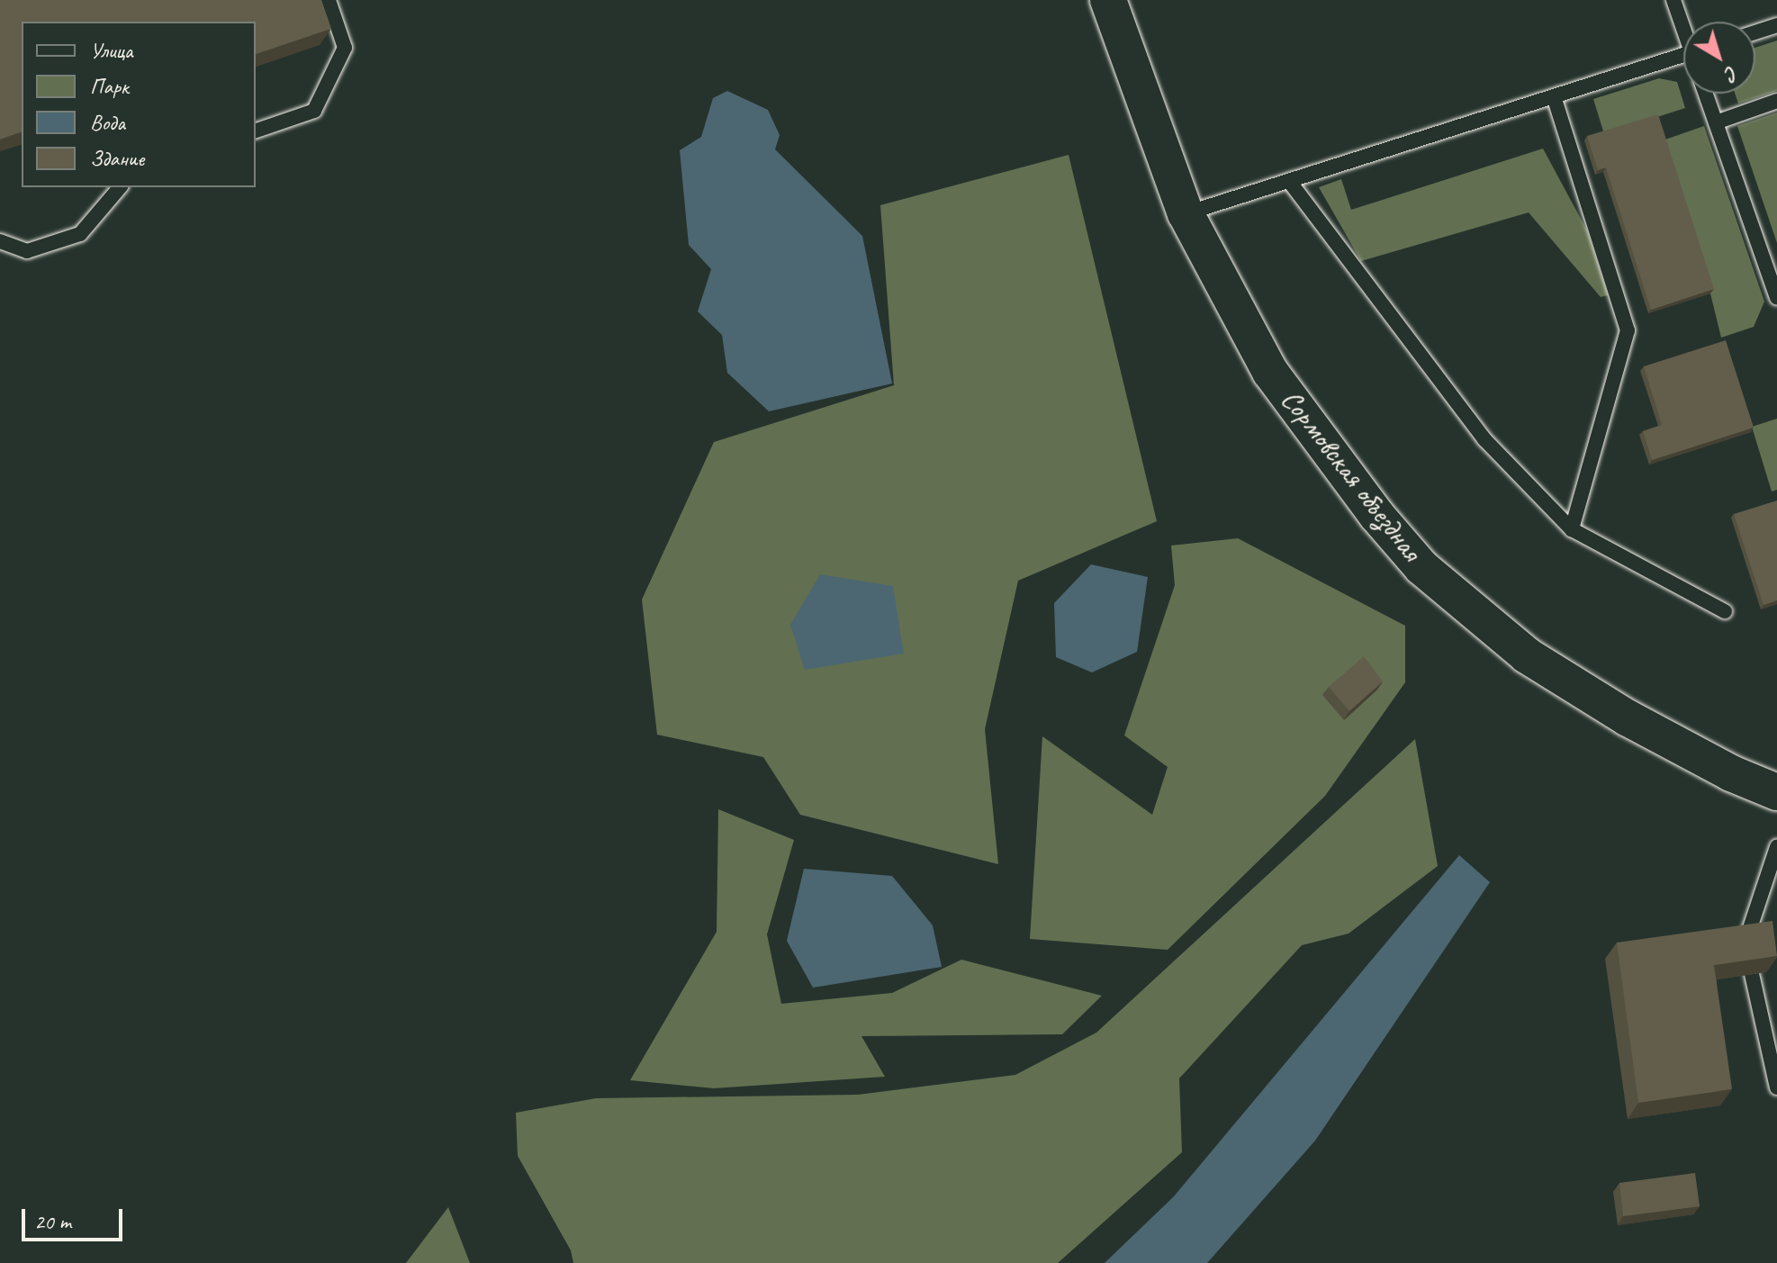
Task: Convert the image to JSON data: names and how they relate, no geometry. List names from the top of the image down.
{
  "streets": {
    "street": ["Сормовская объездная"]
  },
  "legend": [
    "Улица",
    "Парк",
    "Вода",
    "Здание"
  ],
  "scale_bar": "20 m",
  "north": "bottom right"
}
